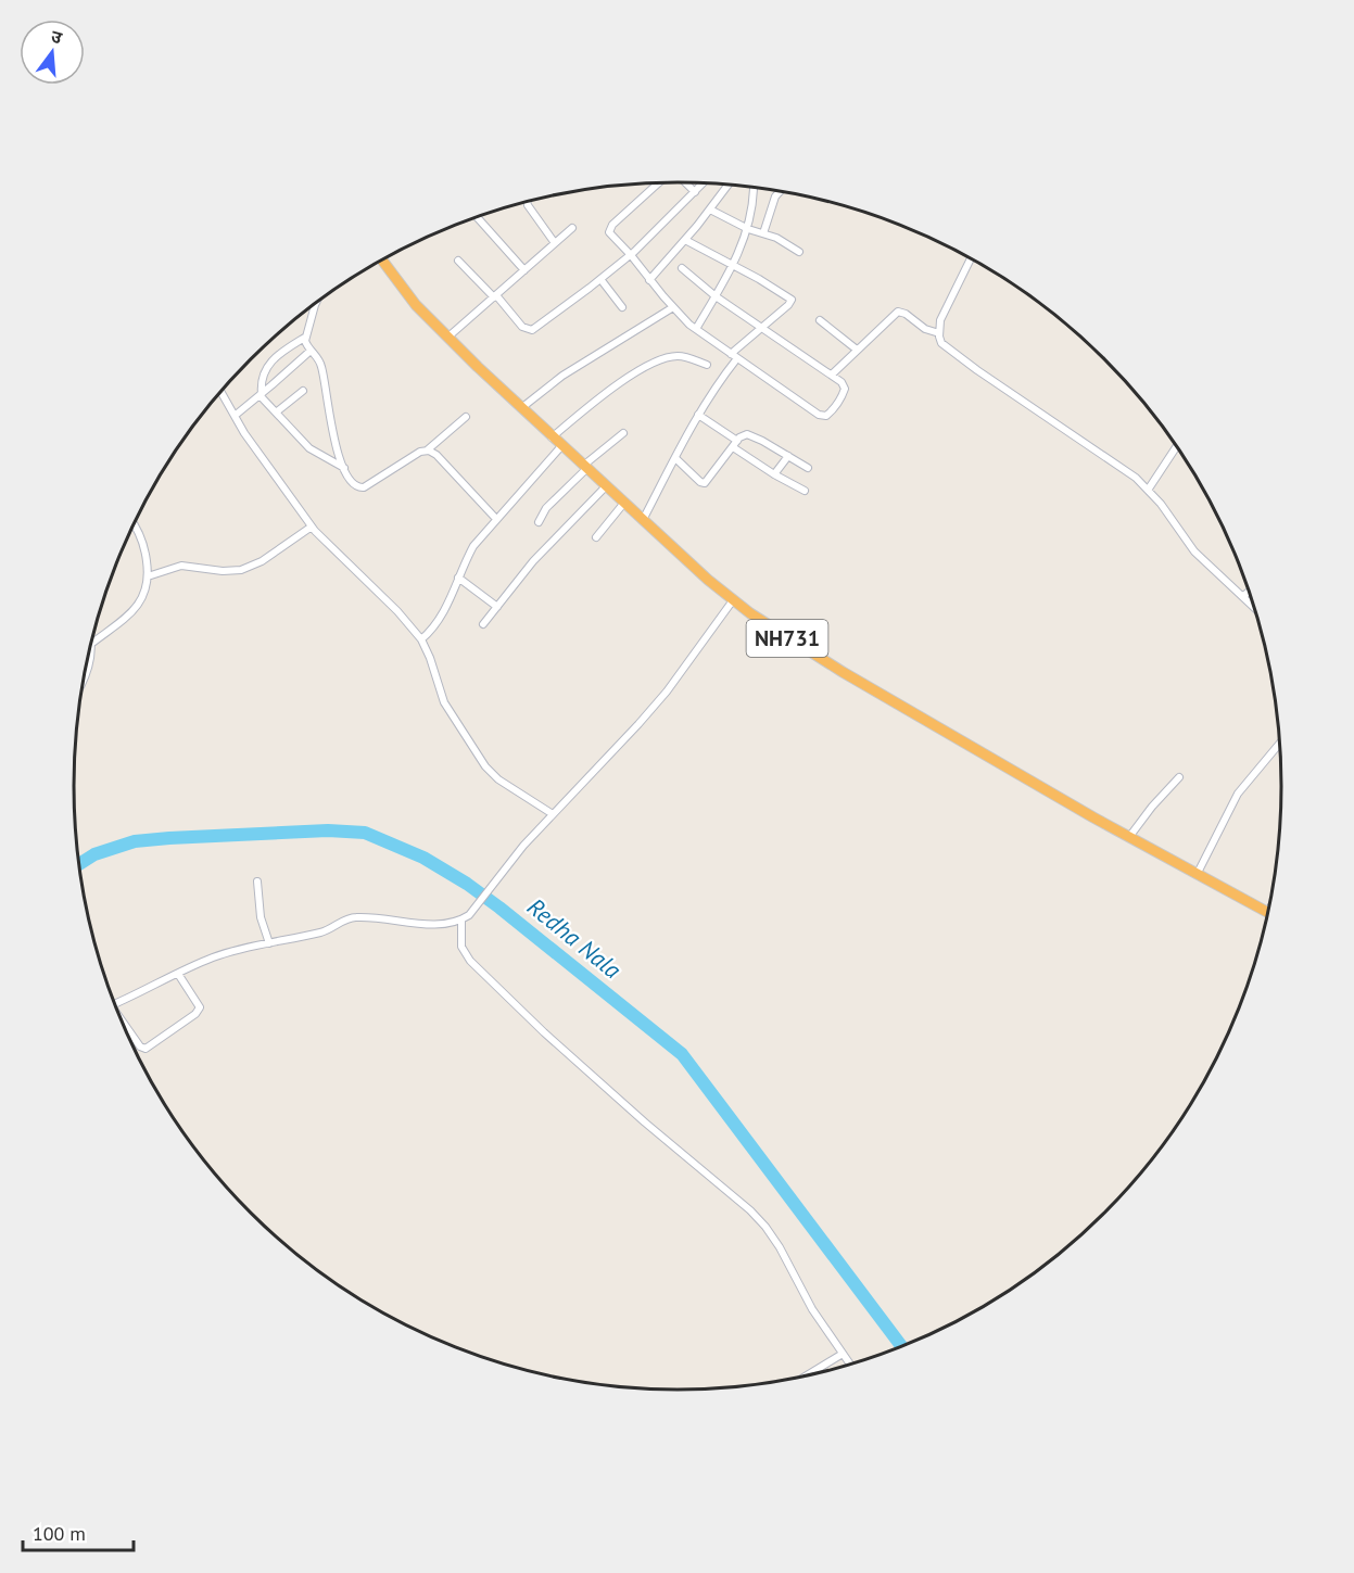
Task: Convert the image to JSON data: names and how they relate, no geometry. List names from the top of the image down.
{
  "streets": {
    "highway": ["NH731"]
  },
  "water": ["Redha Nala"],
  "scale_bar": "100 m",
  "north": "top"
}
